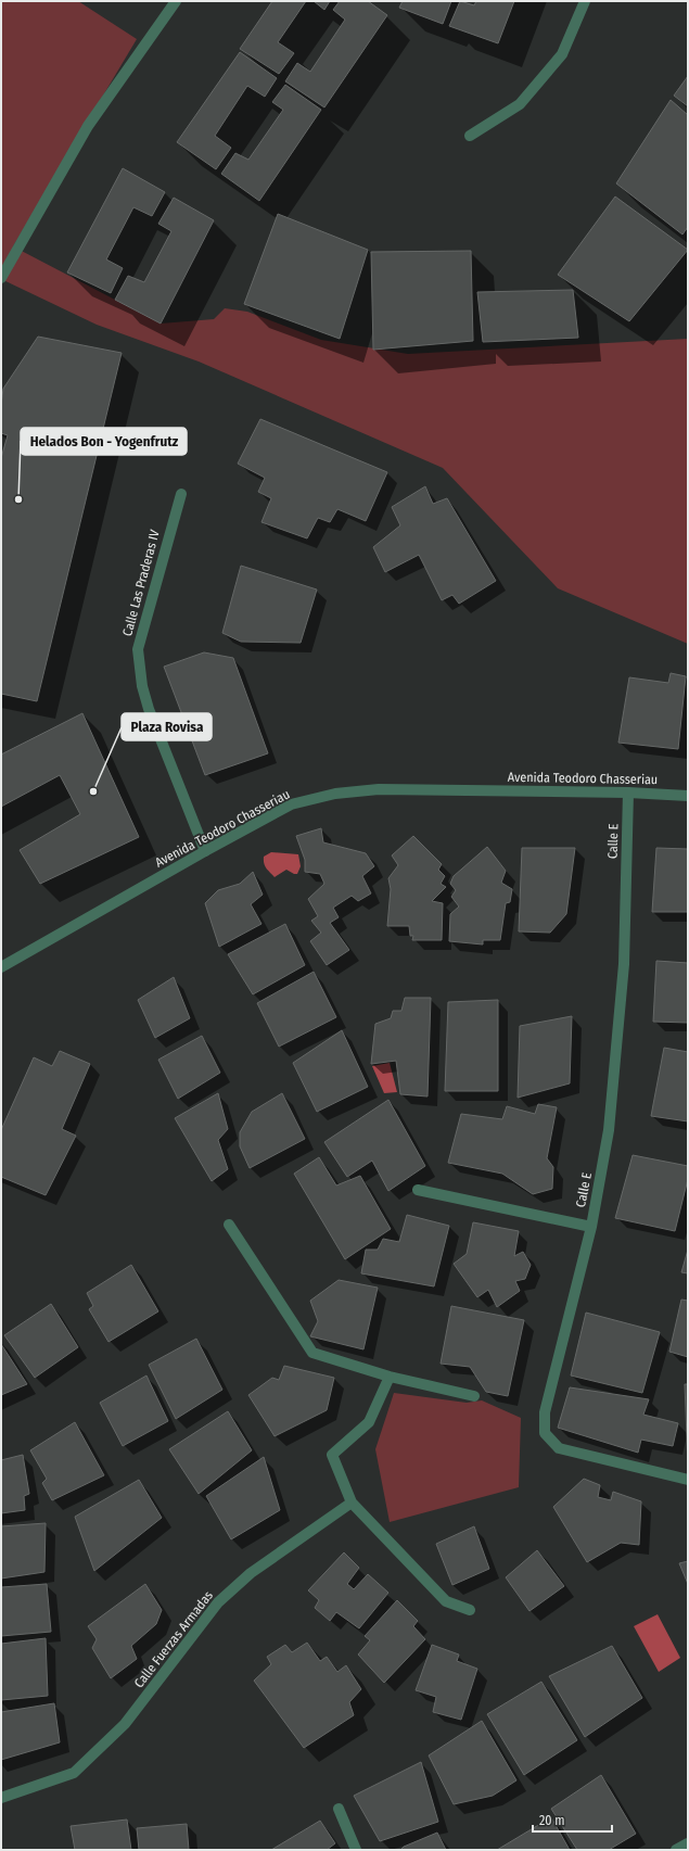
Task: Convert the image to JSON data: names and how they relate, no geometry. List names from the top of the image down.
{
  "streets": {
    "street": [
      "Calle Las Praderas IV",
      "Avenida Teodoro Chasseriau",
      "Calle E",
      "Calle Fuerzas Armadas"
    ]
  },
  "crossings": [
    ["Calle Las Praderas IV", "Avenida Teodoro Chasseriau"],
    ["Avenida Teodoro Chasseriau", "Calle E"]
  ],
  "places": ["Helados Bon - Yogenfrutz", "Plaza Rovisa"],
  "scale_bar": "20 m"
}
